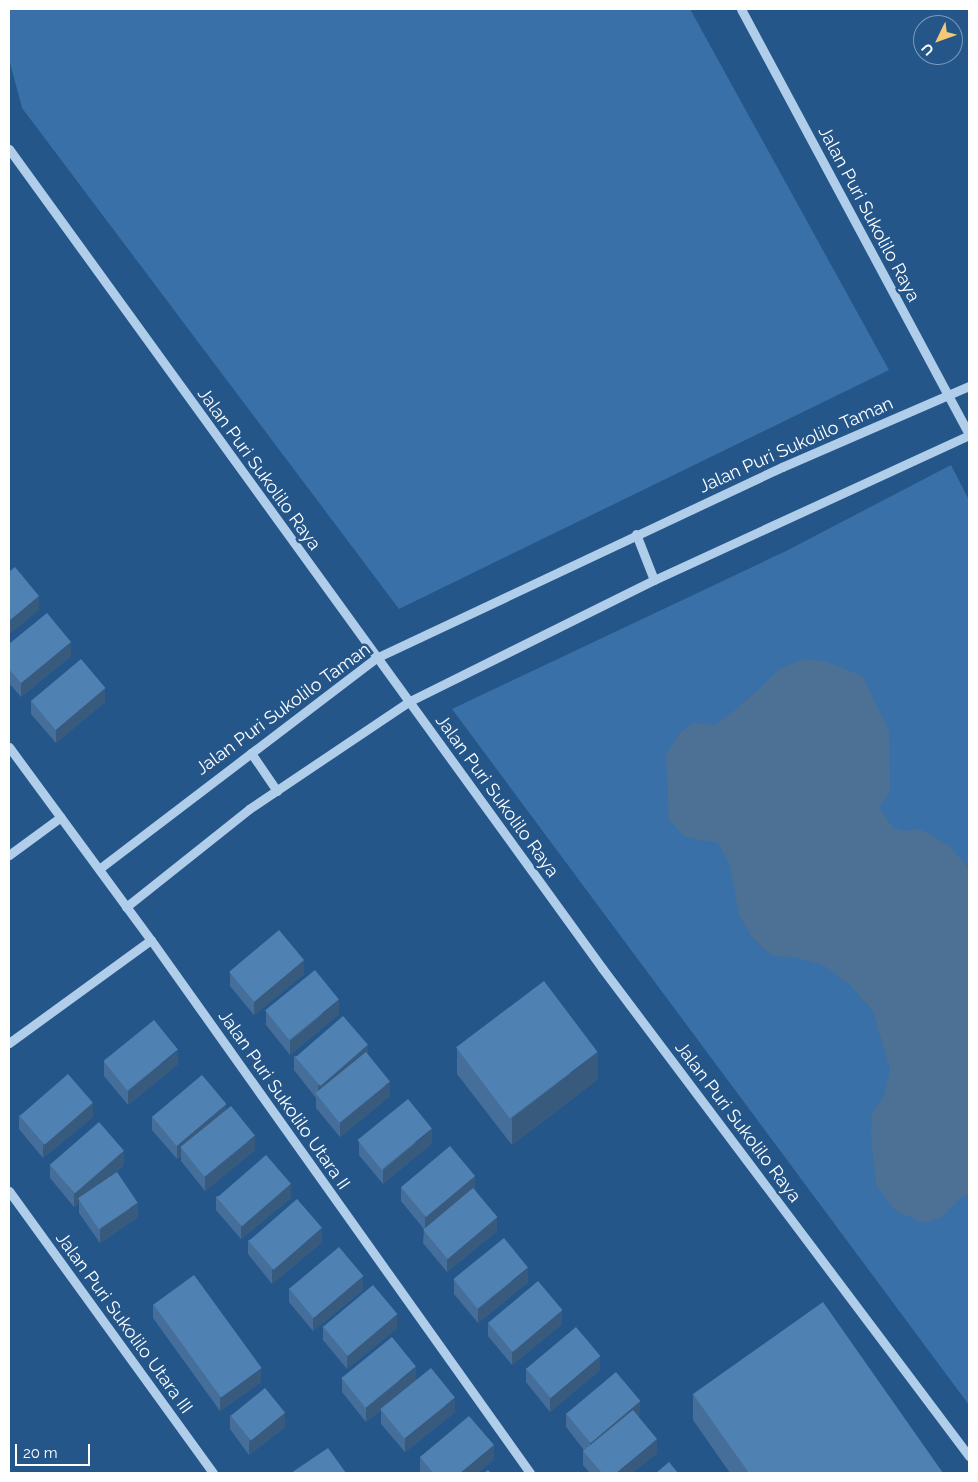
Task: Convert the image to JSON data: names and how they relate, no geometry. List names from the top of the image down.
{
  "streets": {
    "street": [
      "Jalan Puri Sukolilo Raya",
      "Jalan Puri Sukolilo Taman",
      "Jalan Puri Sukolilo Utara II",
      "Jalan Puri Sukolilo Utara III"
    ]
  },
  "crossings": [
    ["Jalan Puri Sukolilo Raya", "Jalan Puri Sukolilo Taman"],
    ["Jalan Puri Sukolilo Taman", "Jalan Puri Sukolilo Utara II"]
  ],
  "scale_bar": "20 m",
  "north": "bottom left"
}
